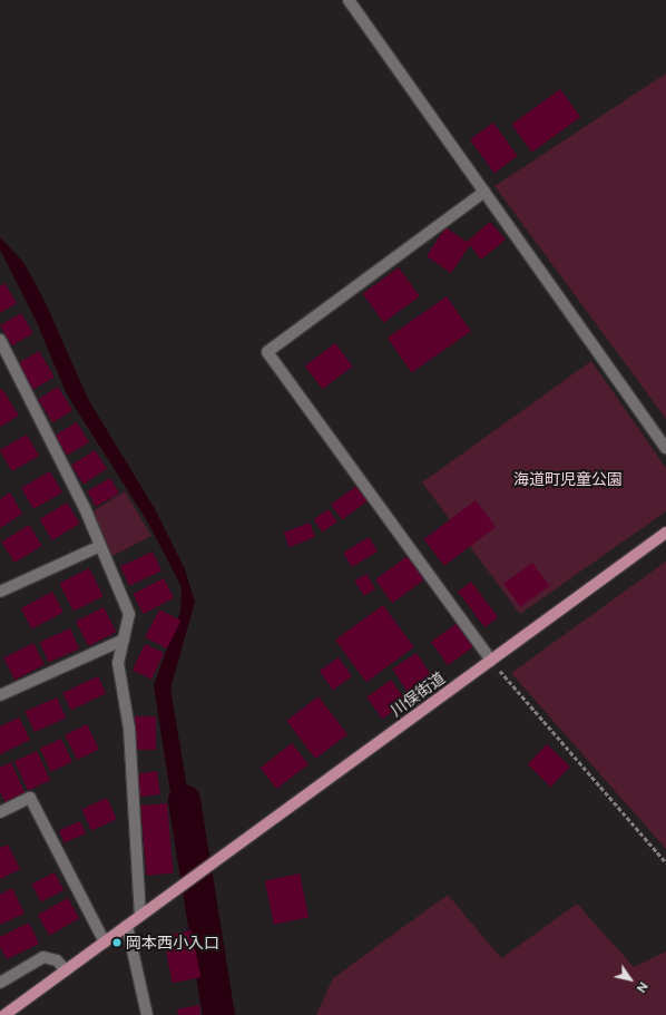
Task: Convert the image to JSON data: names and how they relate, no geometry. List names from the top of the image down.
{
  "streets": {
    "main road": ["川俣街道"]
  },
  "parks": ["海道町児童公園"],
  "places": ["岡本西小入口"],
  "north": "bottom right"
}
